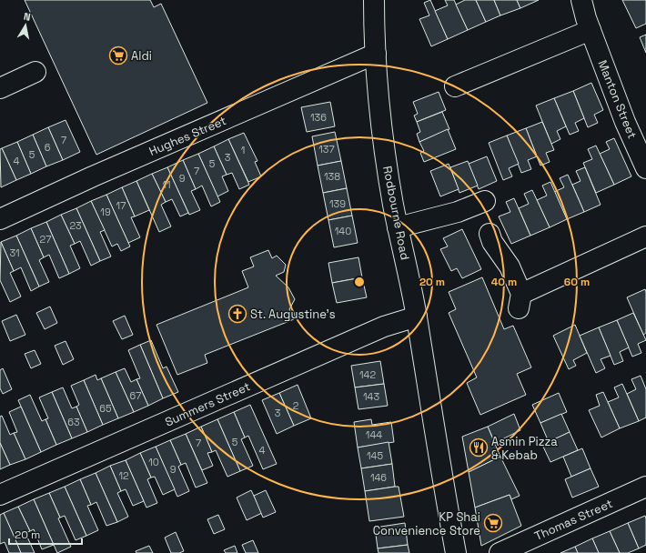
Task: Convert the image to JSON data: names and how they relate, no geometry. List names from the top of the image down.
{
  "streets": {
    "street": [
      "Manton Street",
      "Hughes Street",
      "Rodbourne Road",
      "Summers Street",
      "Thomas Street"
    ]
  },
  "crossings": [
    ["Hughes Street", "Rodbourne Road"],
    ["Rodbourne Road", "Summers Street"]
  ],
  "places": {
    "supermarket": ["Aldi", "KP Shai Convenience Store"],
    "church": ["St. Augustine's"],
    "restaurant": ["Asmin Pizza & Kebab"]
  },
  "house_numbers": [
    "136",
    "7",
    "6",
    "137",
    "1",
    "5",
    "3",
    "4",
    "5",
    "7",
    "138",
    "9",
    "11",
    "139",
    "17",
    "19",
    "23",
    "140",
    "27",
    "31",
    "142",
    "67",
    "143",
    "2",
    "65",
    "3",
    "63",
    "144",
    "5",
    "7",
    "4",
    "145",
    "10",
    "9",
    "12",
    "146"
  ],
  "scale_bar": "20 m",
  "north": "top",
  "rings": ["20 m", "40 m", "60 m"]
}
